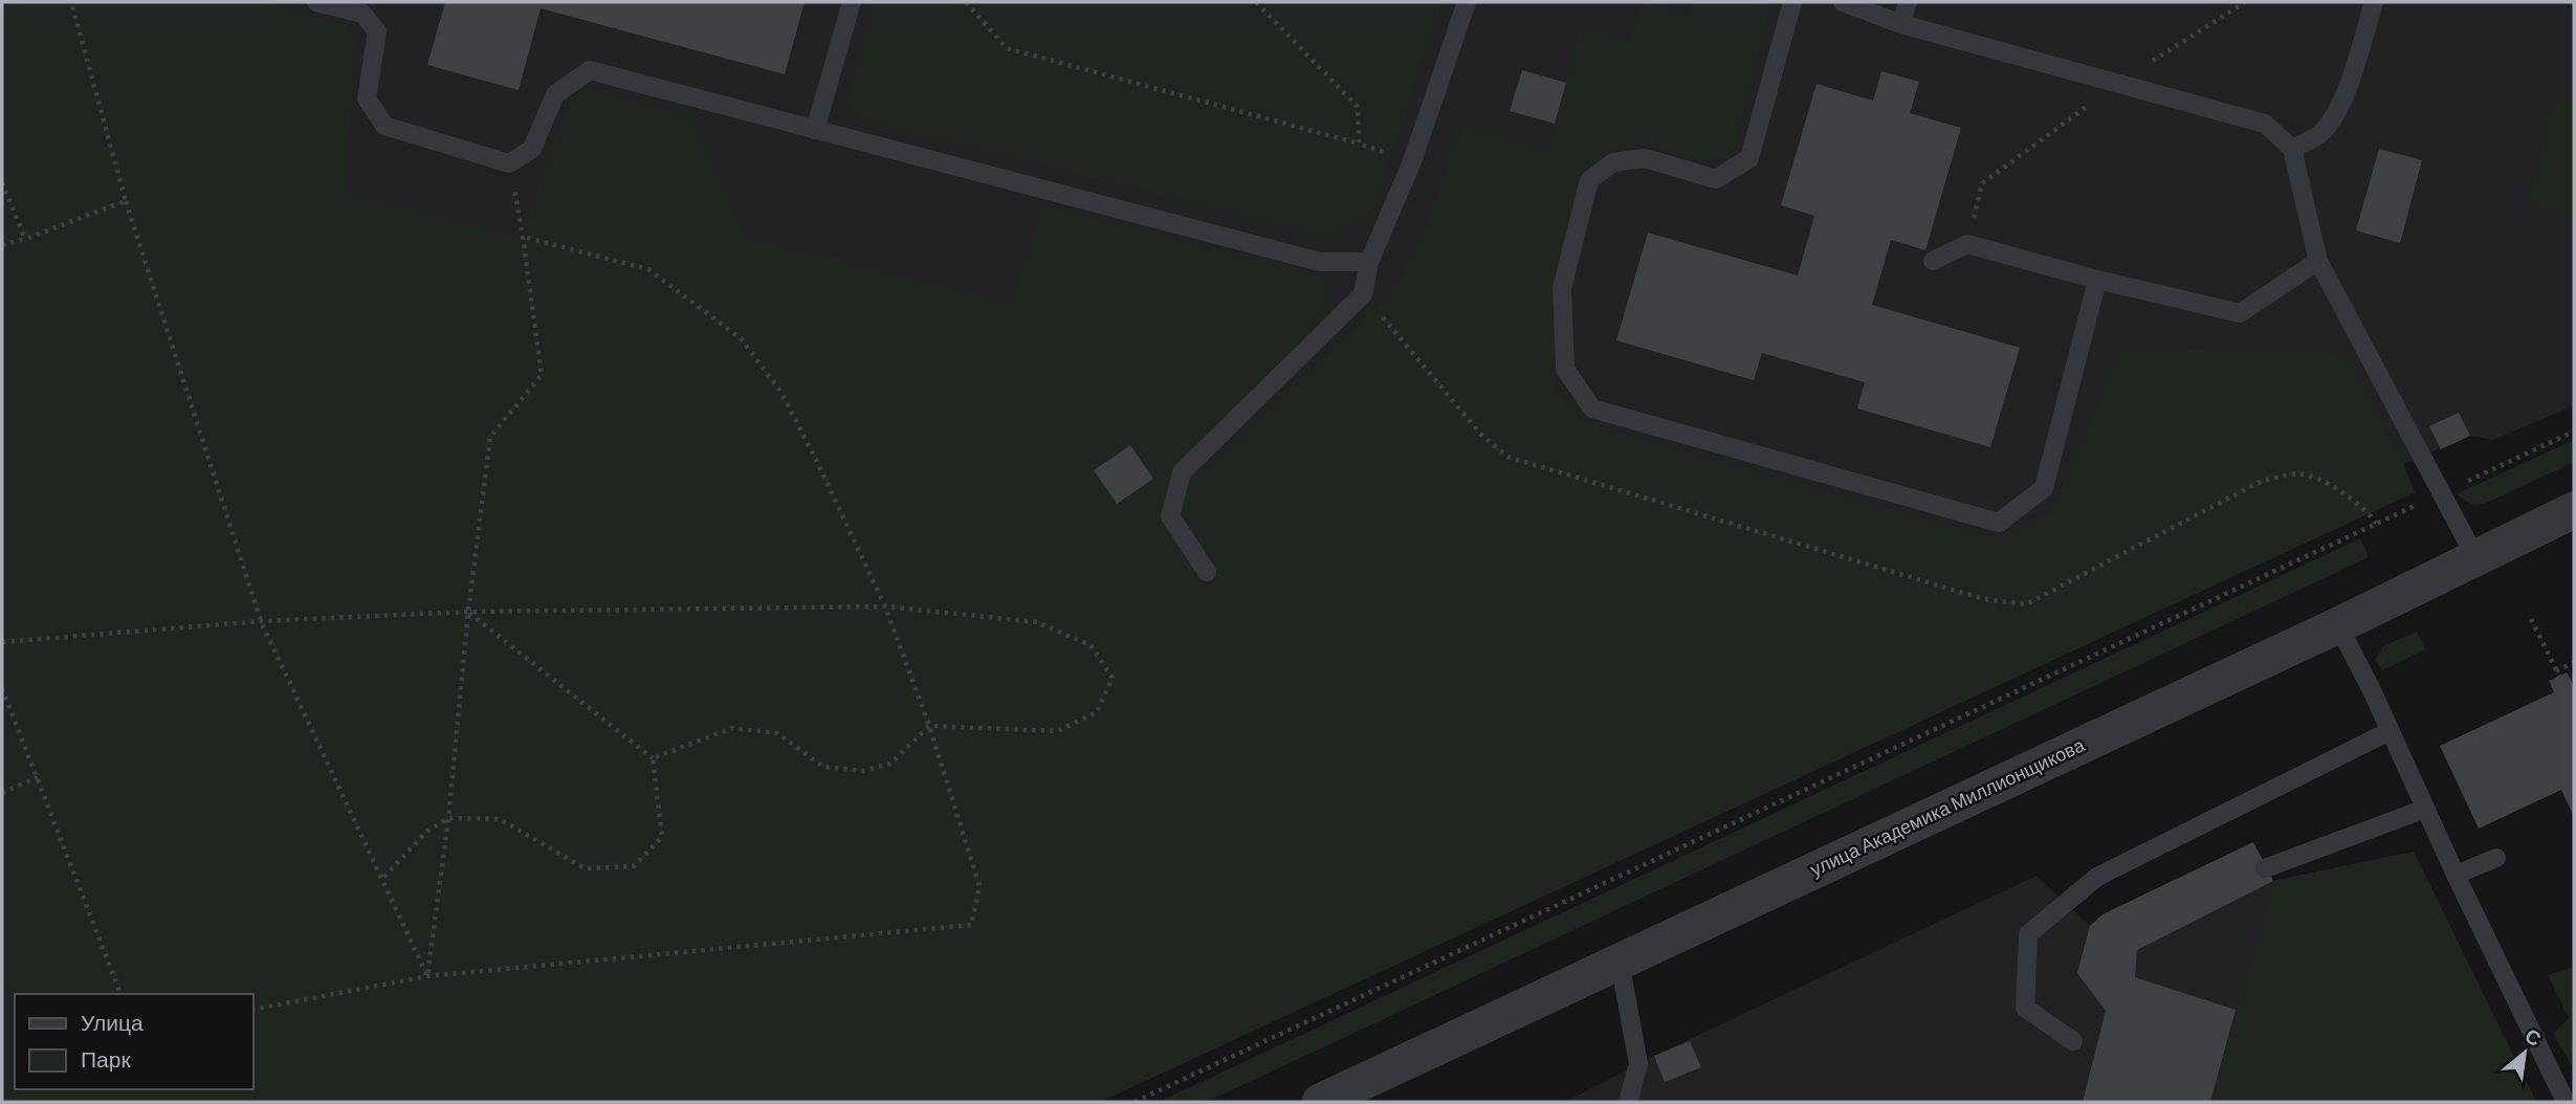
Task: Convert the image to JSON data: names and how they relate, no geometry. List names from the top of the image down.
{
  "streets": {
    "street": ["улица Академика Миллионщикова"]
  },
  "legend": ["Улица", "Парк"],
  "north": "top right"
}
